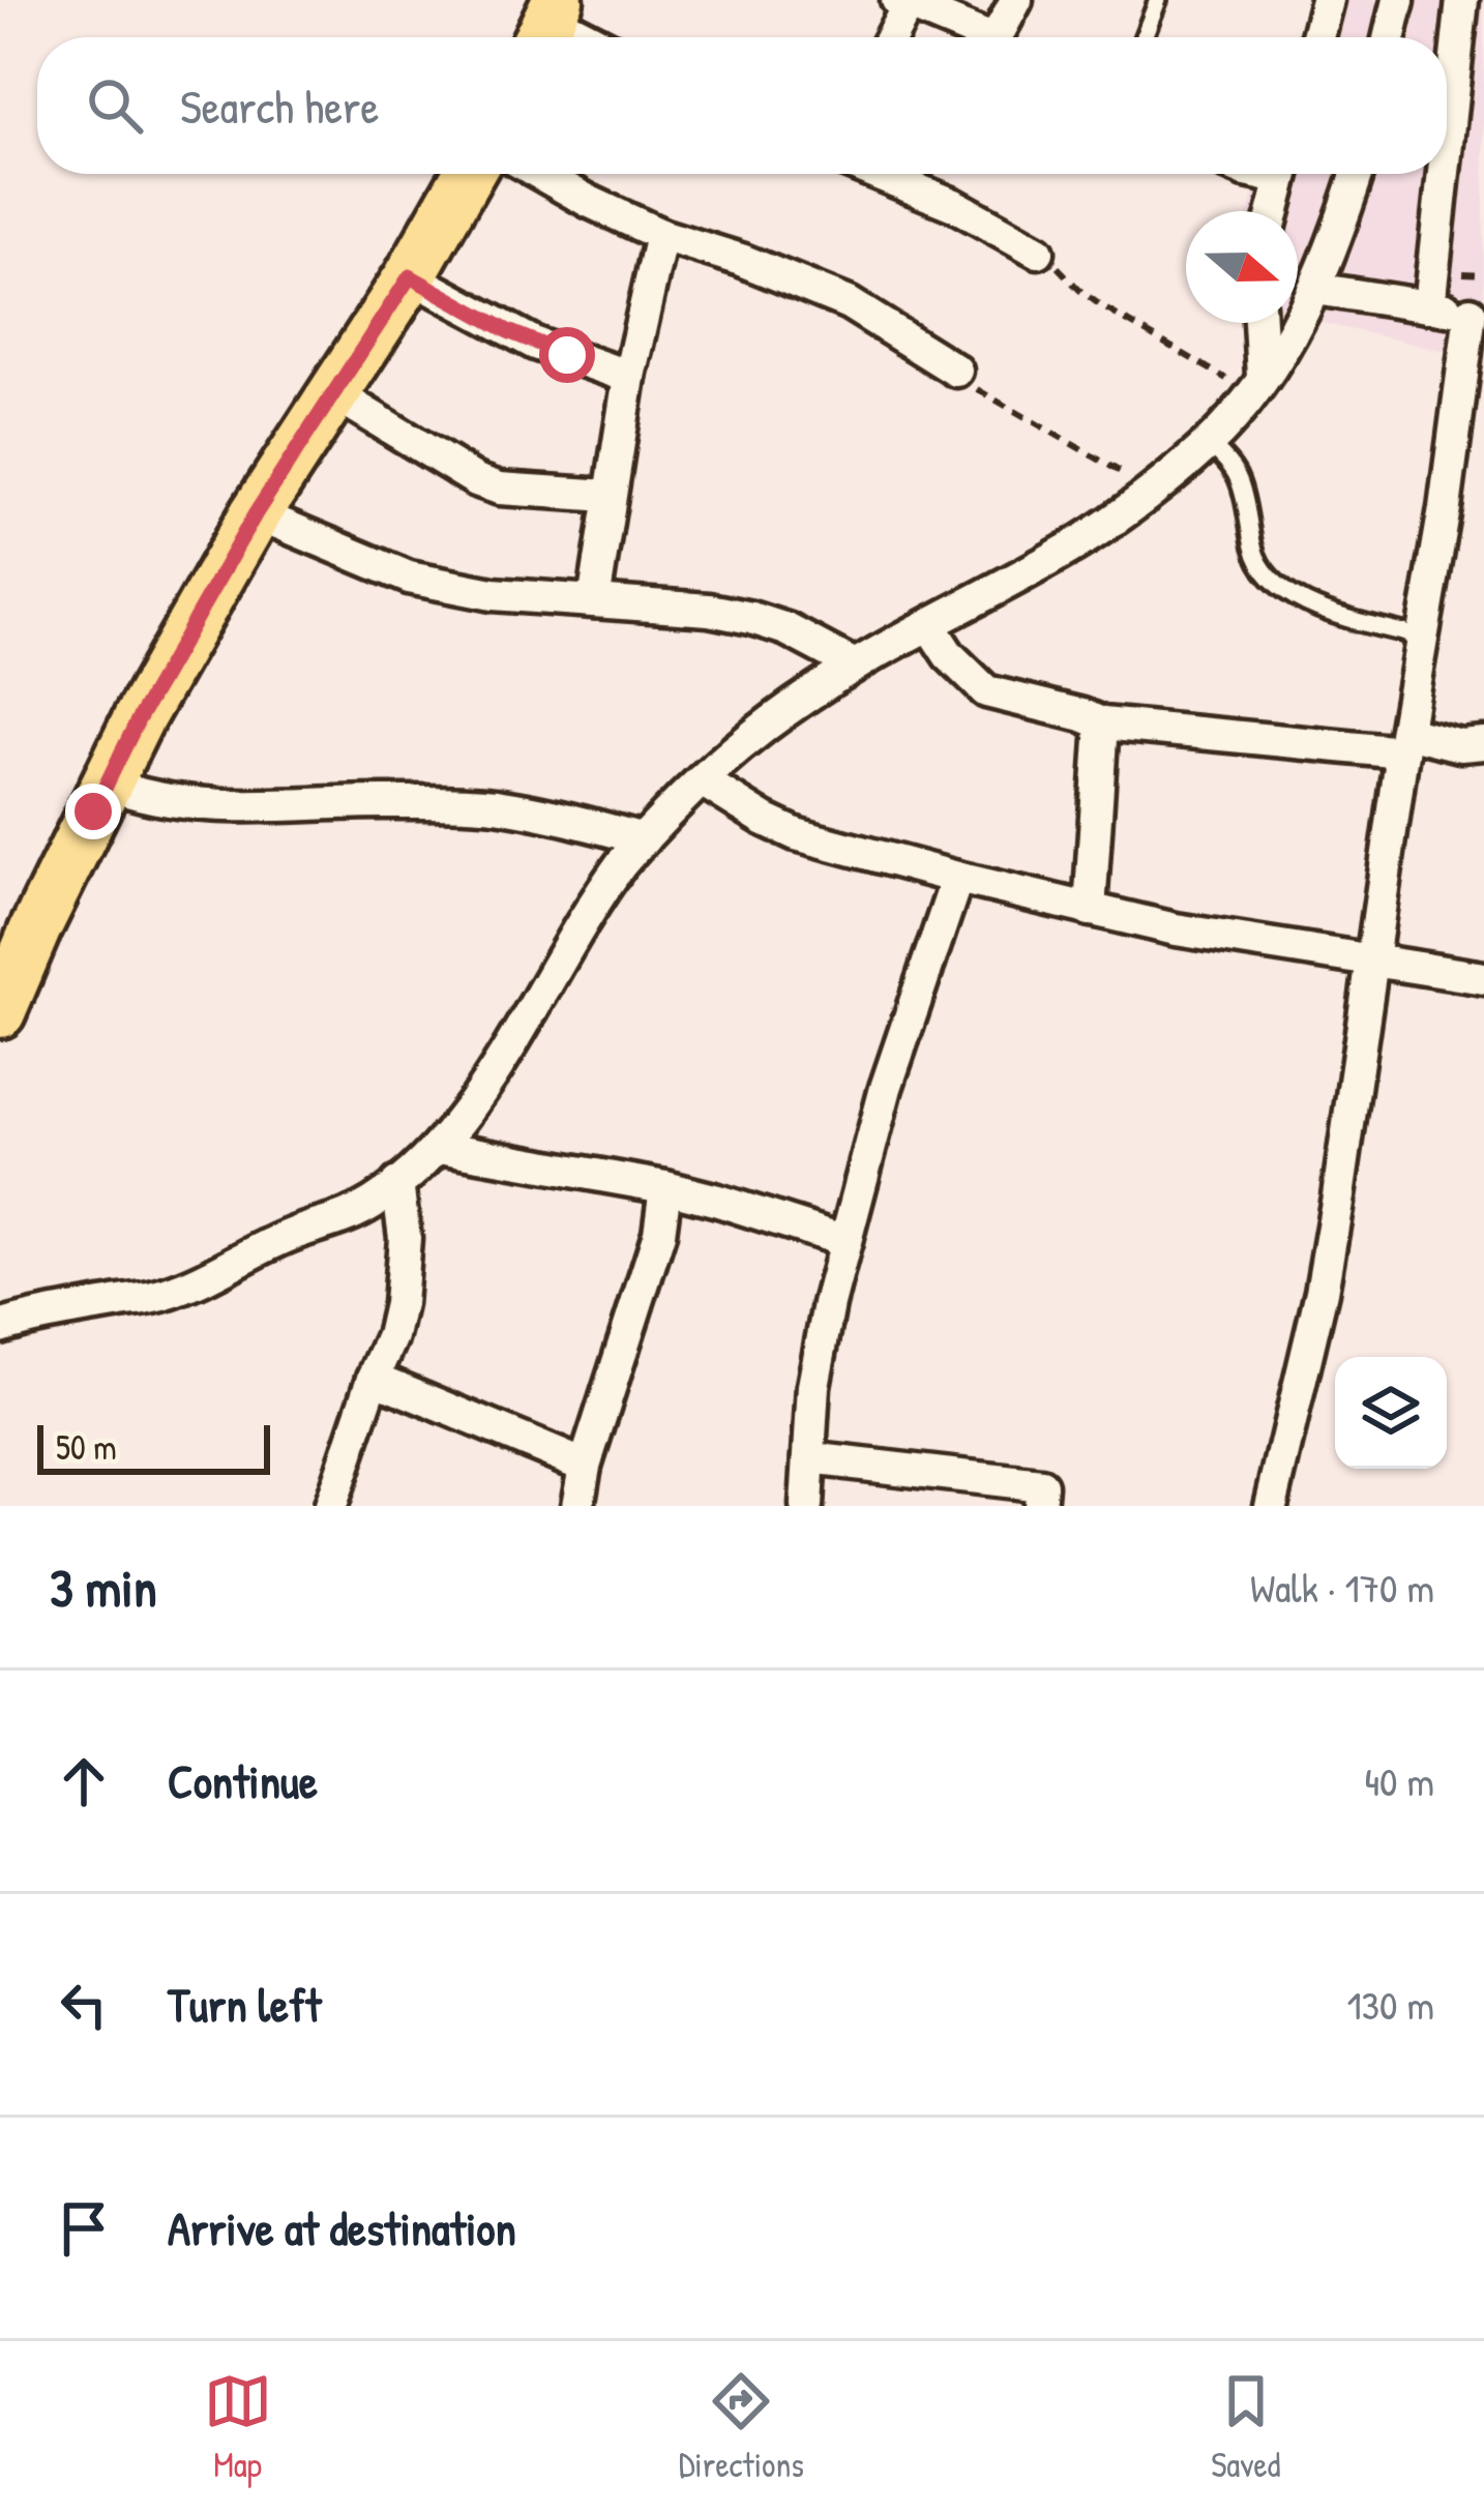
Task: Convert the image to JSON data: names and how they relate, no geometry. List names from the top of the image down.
{
  "scale_bar": "50 m",
  "north": "right",
  "page": {
    "search": "Search here",
    "scale": "50 m",
    "heading": ["3 min", "Walk · 170 m"],
    "list": [
      ["Continue", "40 m"],
      ["Turn left", "130 m"],
      "Arrive at destination"
    ],
    "nav": ["Map", "Directions", "Saved"]
  }
}
